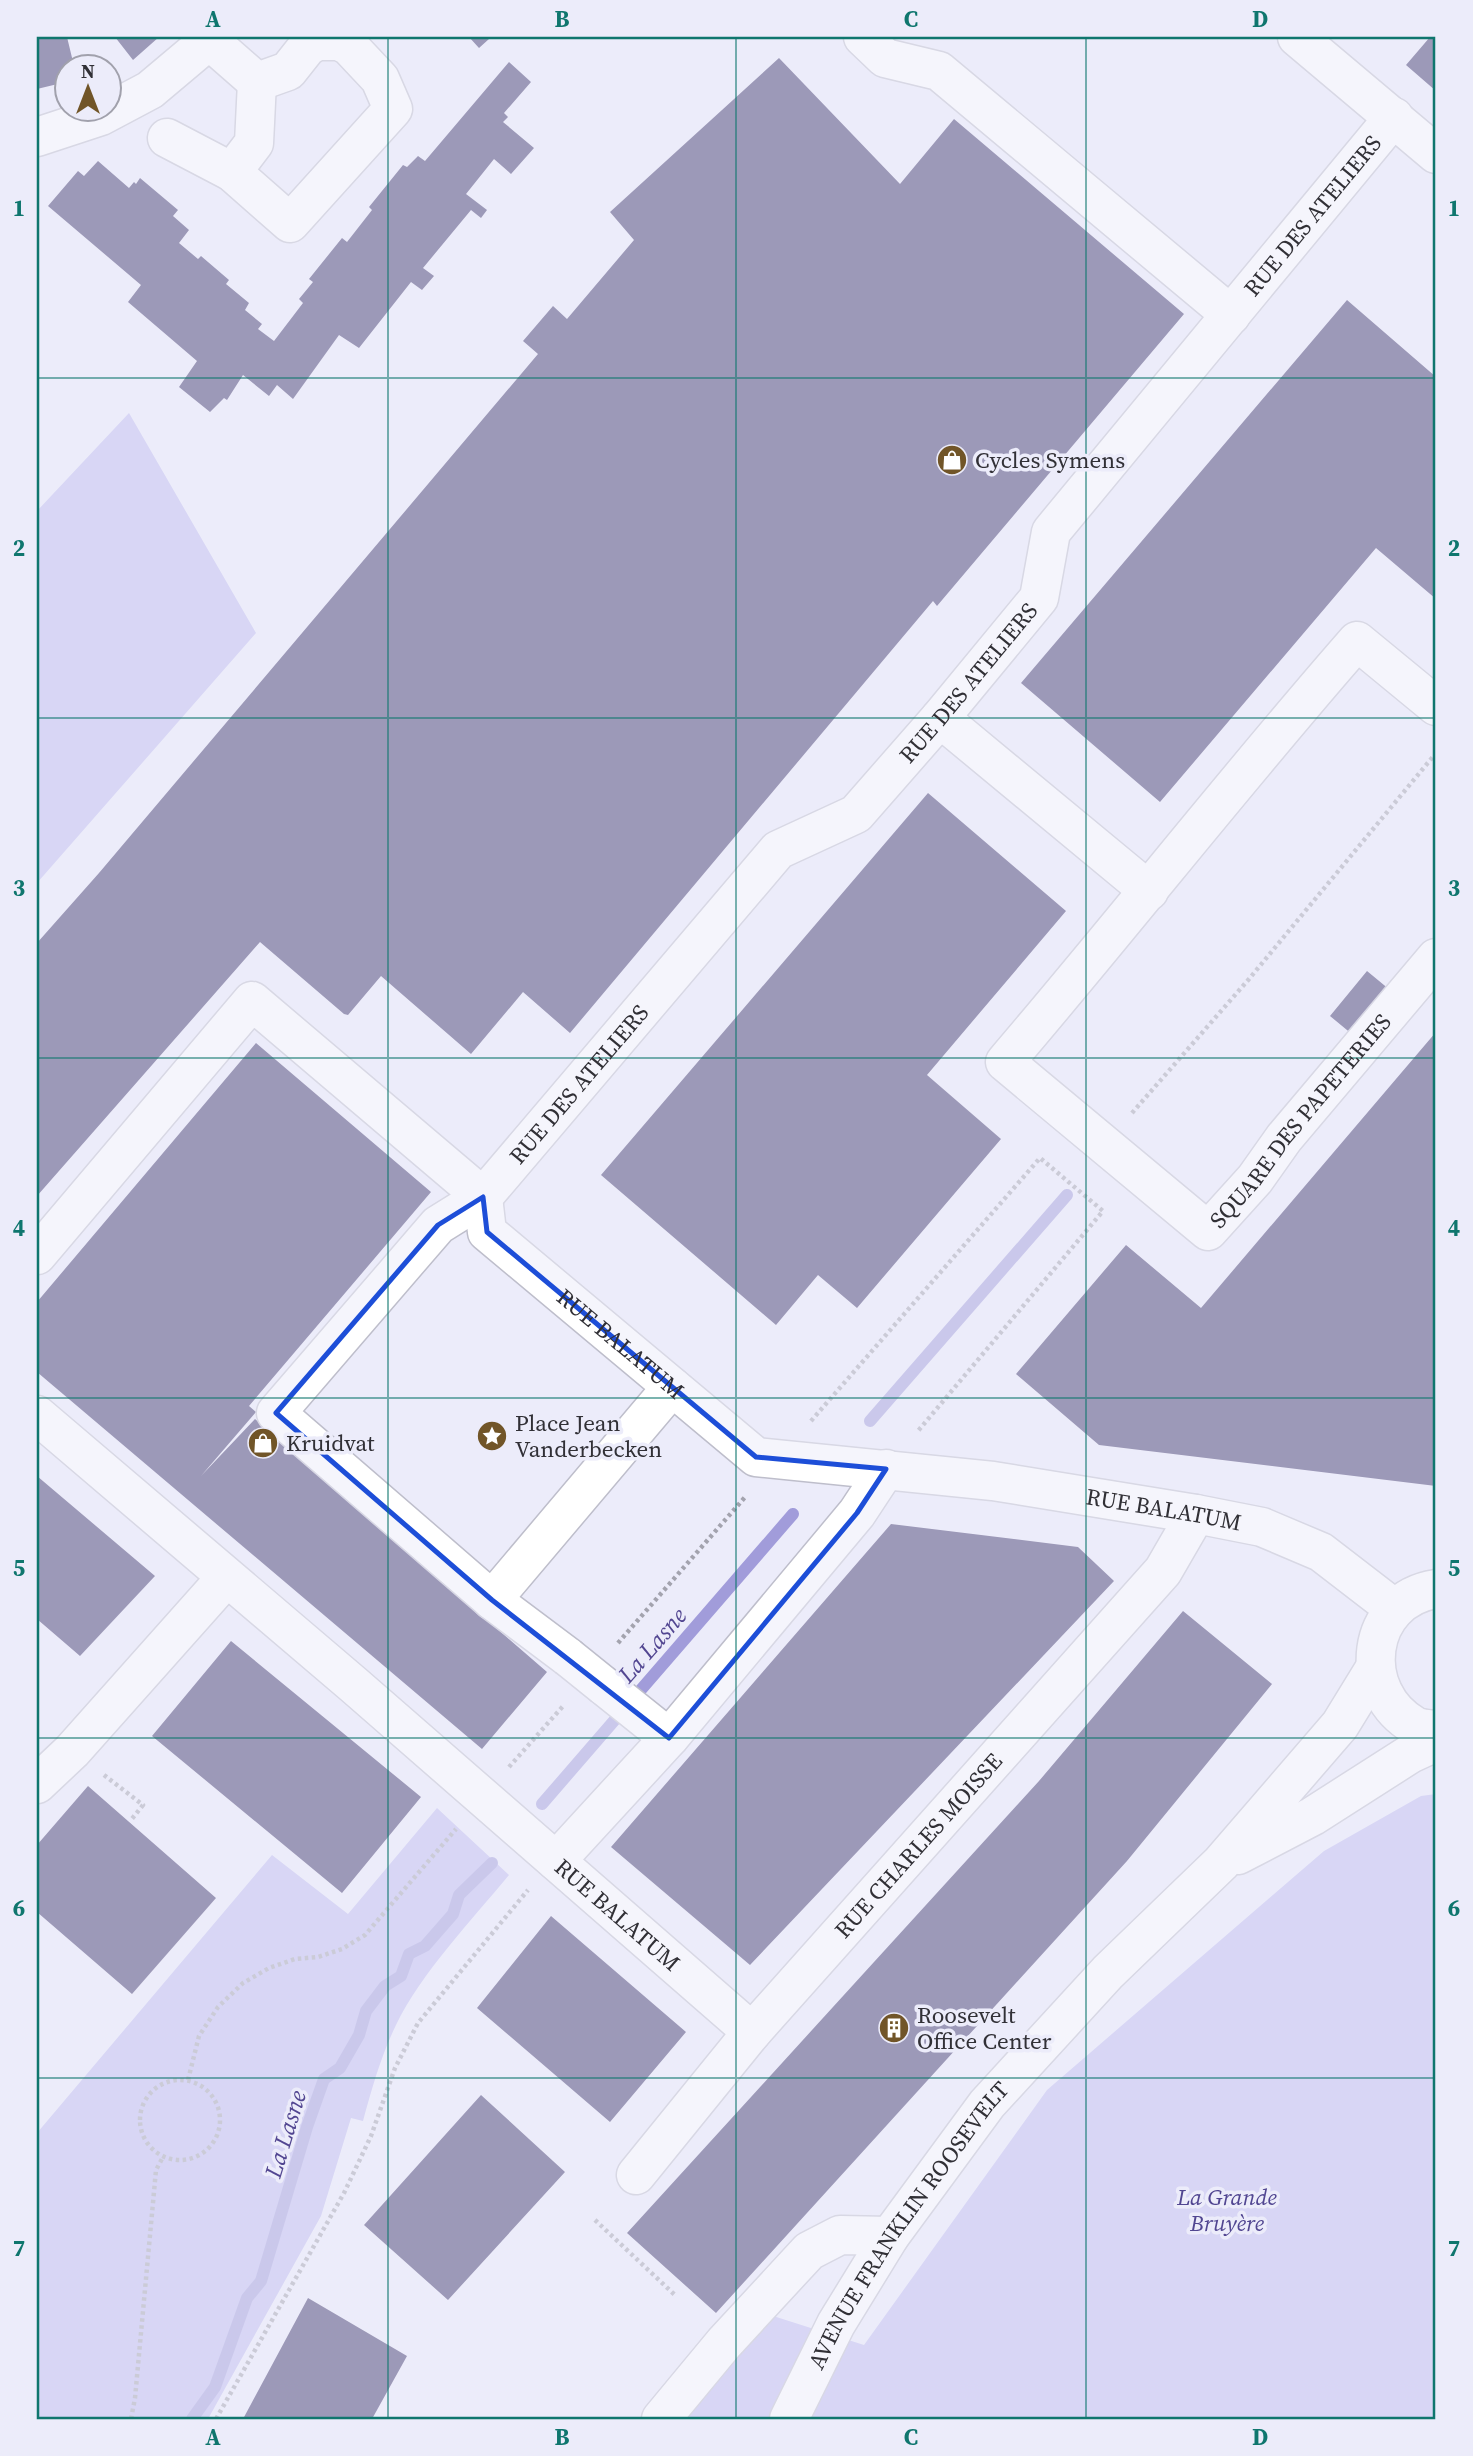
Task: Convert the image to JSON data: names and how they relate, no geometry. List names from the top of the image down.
{
  "streets": {
    "street": [
      "RUE DES ATELIERS",
      "SQUARE DES PAPETERIES",
      "RUE BALATUM",
      "RUE CHARLES MOISSE",
      "AVENUE FRANKLIN ROOSEVELT"
    ]
  },
  "crossings": [
    ["RUE DES ATELIERS", "RUE BALATUM"],
    ["RUE BALATUM", "RUE CHARLES MOISSE"]
  ],
  "water": ["La Lasne"],
  "parks": ["La Grande Bruyère"],
  "places": {
    "shop": ["Cycles Symens", "Kruidvat"],
    "place": ["Place Jean Vanderbecken"],
    "building": ["Roosevelt Office Center"]
  },
  "north": "top",
  "grid": {
    "columns": [
      "A",
      "B",
      "C",
      "D"
    ],
    "rows": [
      "1",
      "2",
      "3",
      "4",
      "5",
      "6",
      "7"
    ]
  }
}
